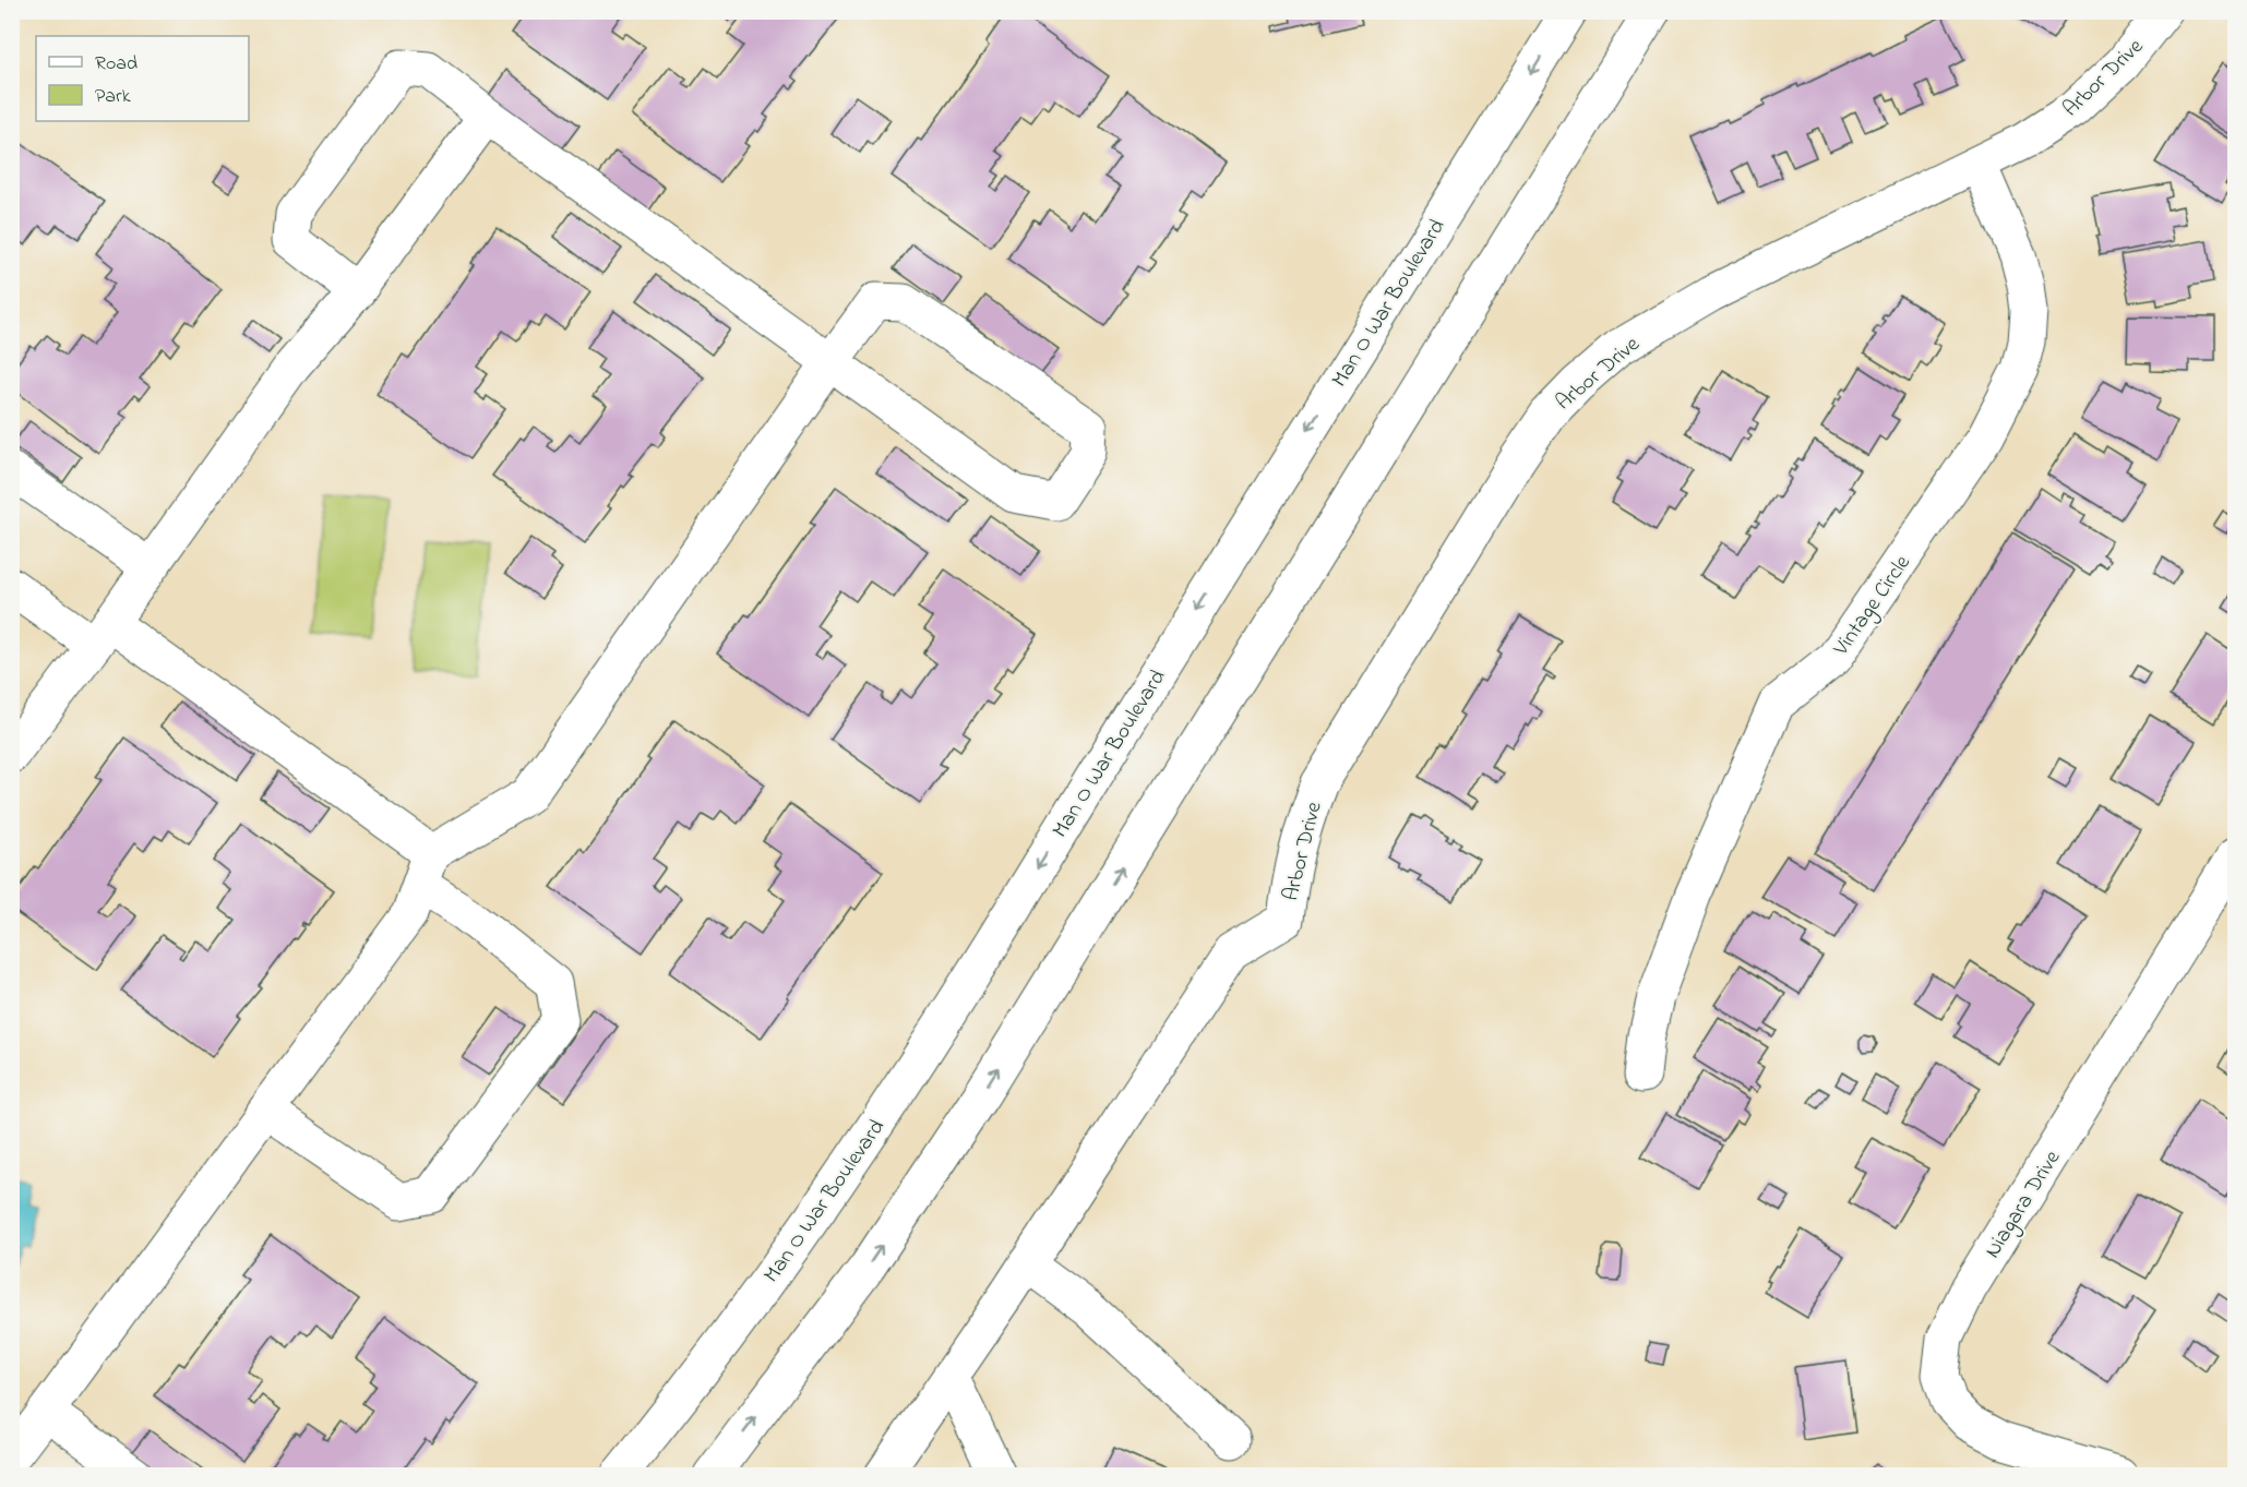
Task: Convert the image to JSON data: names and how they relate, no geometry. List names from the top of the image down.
{
  "streets": {
    "street": [
      "Arbor Drive",
      "Man O War Boulevard",
      "Vintage Circle",
      "Niagara Drive"
    ]
  },
  "crossings": [
    ["Arbor Drive", "Vintage Circle"]
  ],
  "legend": ["Road", "Park"]
}
